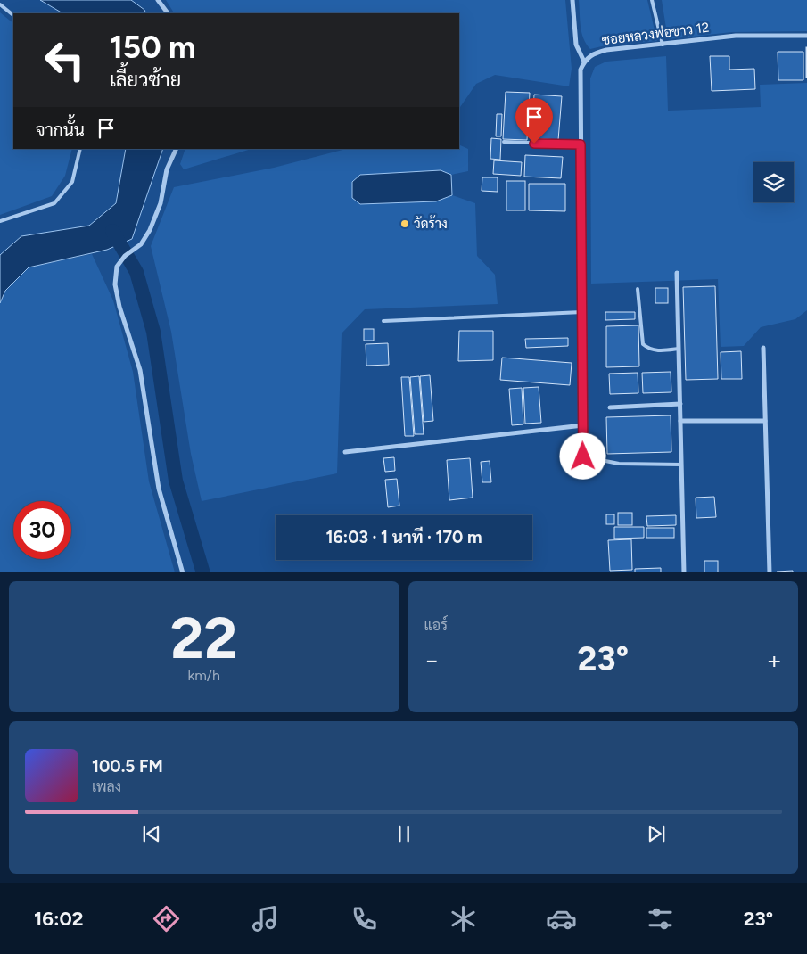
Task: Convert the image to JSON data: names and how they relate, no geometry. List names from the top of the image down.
{
  "streets": {
    "street": ["ซอยหลวงพ่อขาว 12"]
  },
  "places": ["วัดร้าง"],
  "page": {
    "turn": ["150 m", "เลี้ยวซ้าย"],
    "then": "จากนั้น",
    "limit": "30",
    "trip": "16:03 · 1 นาที · 170 m",
    "tile": [
      ["22", "km/h"],
      "แอร์"
    ],
    "heat": ["−", "23°", "+"],
    "song": ["100.5 FM", "เพลง"],
    "tabs": ["16:02", "23°"]
  }
}
